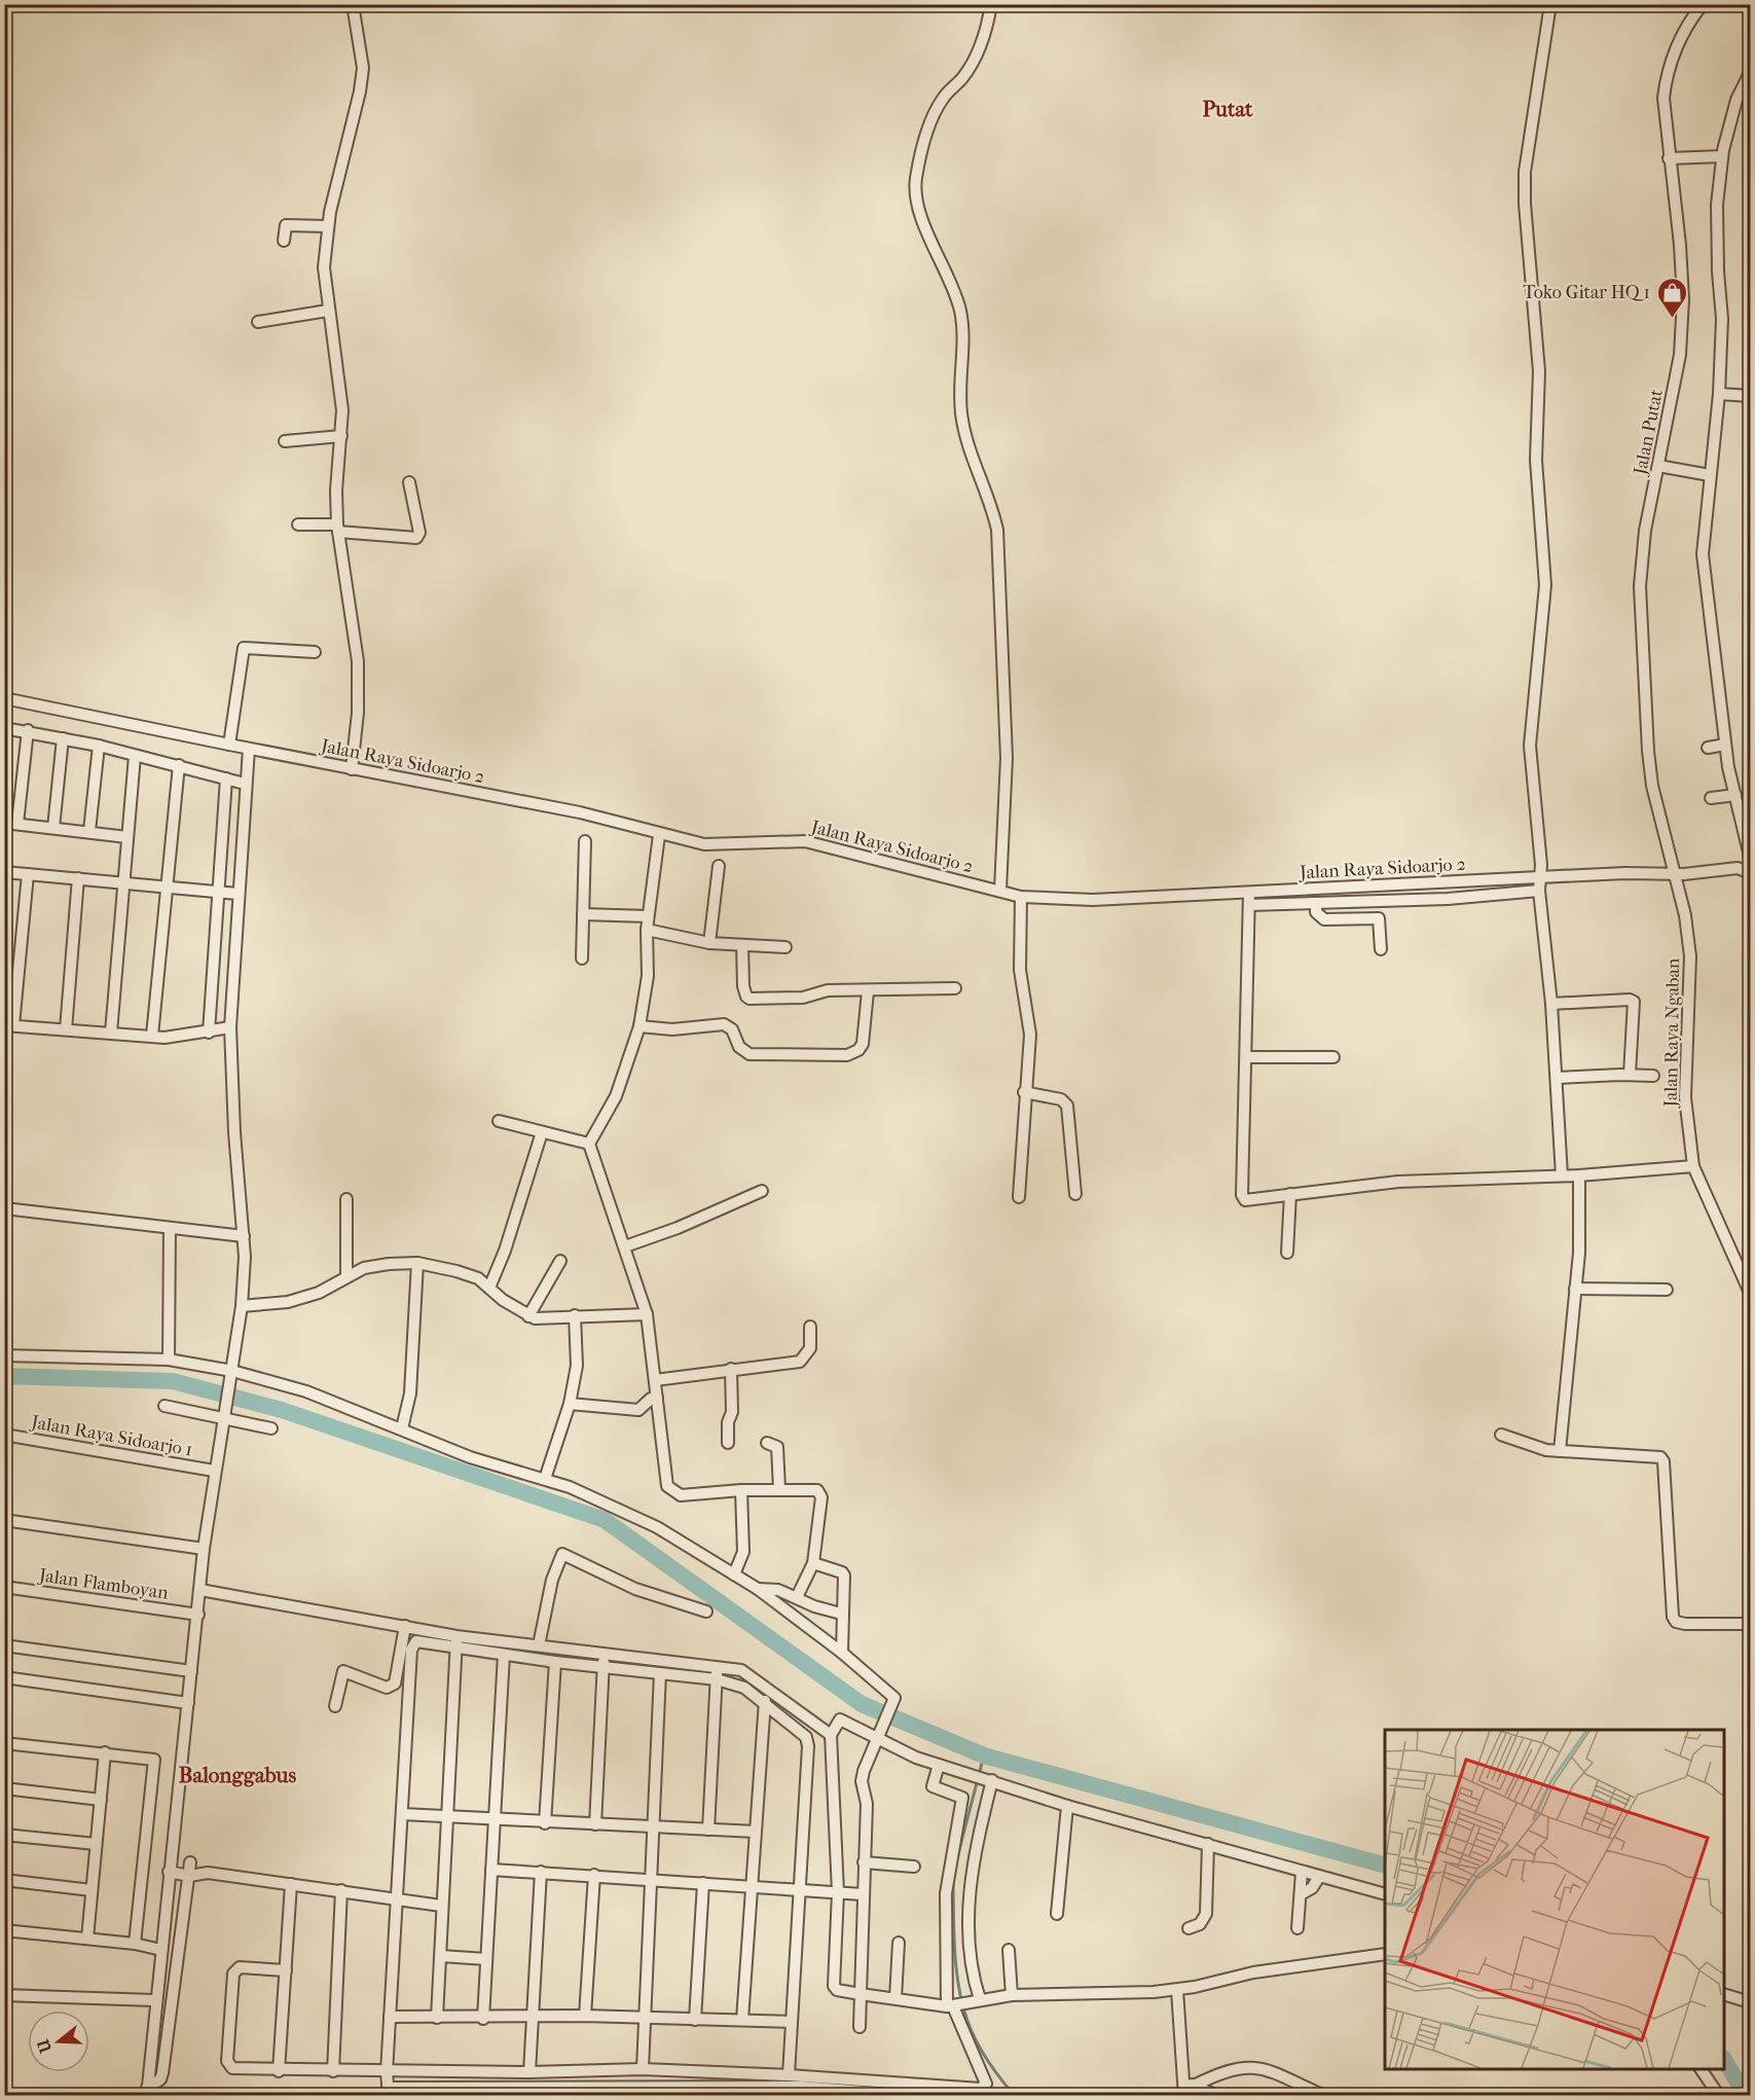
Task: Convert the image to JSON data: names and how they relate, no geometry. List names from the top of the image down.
{
  "streets": {
    "street": [
      "Jalan Putat",
      "Jalan Raya Sidoarjo 2",
      "Jalan Raya Ngaban",
      "Jalan Raya Sidoarjo 1",
      "Jalan Flamboyan"
    ]
  },
  "crossings": [
    ["Jalan Putat", "Jalan Raya Sidoarjo 2"],
    ["Jalan Putat", "Jalan Raya Ngaban"],
    ["Jalan Raya Sidoarjo 2", "Jalan Raya Ngaban"]
  ],
  "districts": ["Putat", "Balonggabus"],
  "places": {
    "shop": ["Toko Gitar HQ 1"]
  },
  "north": "left"
}
